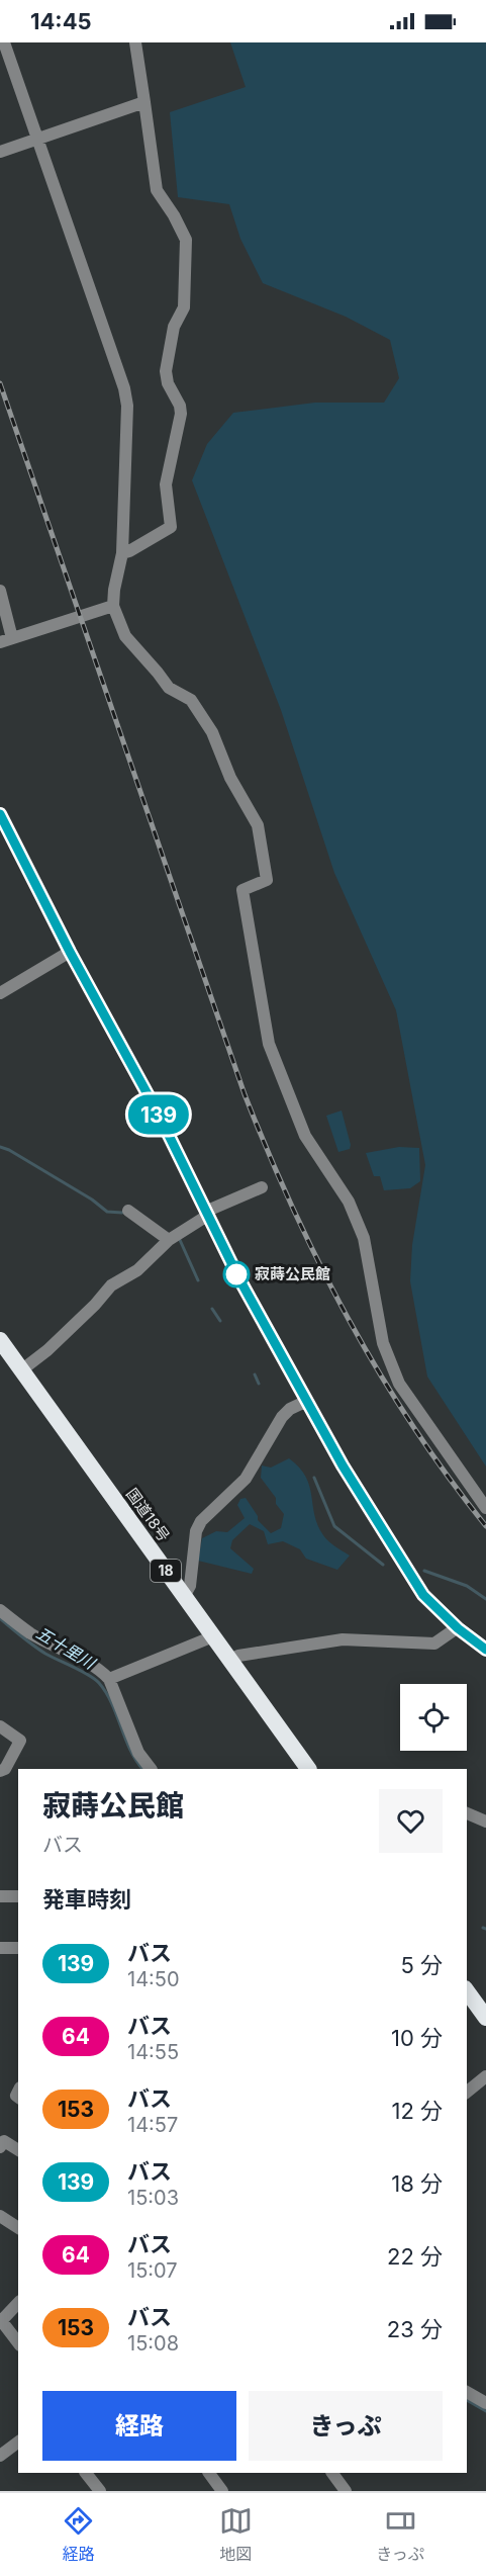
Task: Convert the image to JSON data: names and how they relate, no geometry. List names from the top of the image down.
{
  "streets": {
    "highway": ["国道18号", "18"]
  },
  "water": ["五十里川"],
  "places": ["寂蒔公民館"],
  "lines": ["bus line 139"],
  "page": {
    "status": "14:45",
    "on_map": "139",
    "heading": [
      ["寂蒔公民館", "バス"],
      "発車時刻"
    ],
    "list": [
      {
        "mark": "139",
        "name": "バス",
        "note": "14:50",
        "value": "5 分"
      },
      {
        "mark": "64",
        "name": "バス",
        "note": "14:55",
        "value": "10 分"
      },
      {
        "mark": "153",
        "name": "バス",
        "note": "14:57",
        "value": "12 分"
      },
      {
        "mark": "139",
        "name": "バス",
        "note": "15:03",
        "value": "18 分"
      },
      {
        "mark": "64",
        "name": "バス",
        "note": "15:07",
        "value": "22 分"
      },
      {
        "mark": "153",
        "name": "バス",
        "note": "15:08",
        "value": "23 分"
      }
    ],
    "buttons": ["経路", "きっぷ"],
    "tabs": ["経路", "地図", "きっぷ"]
  }
}
